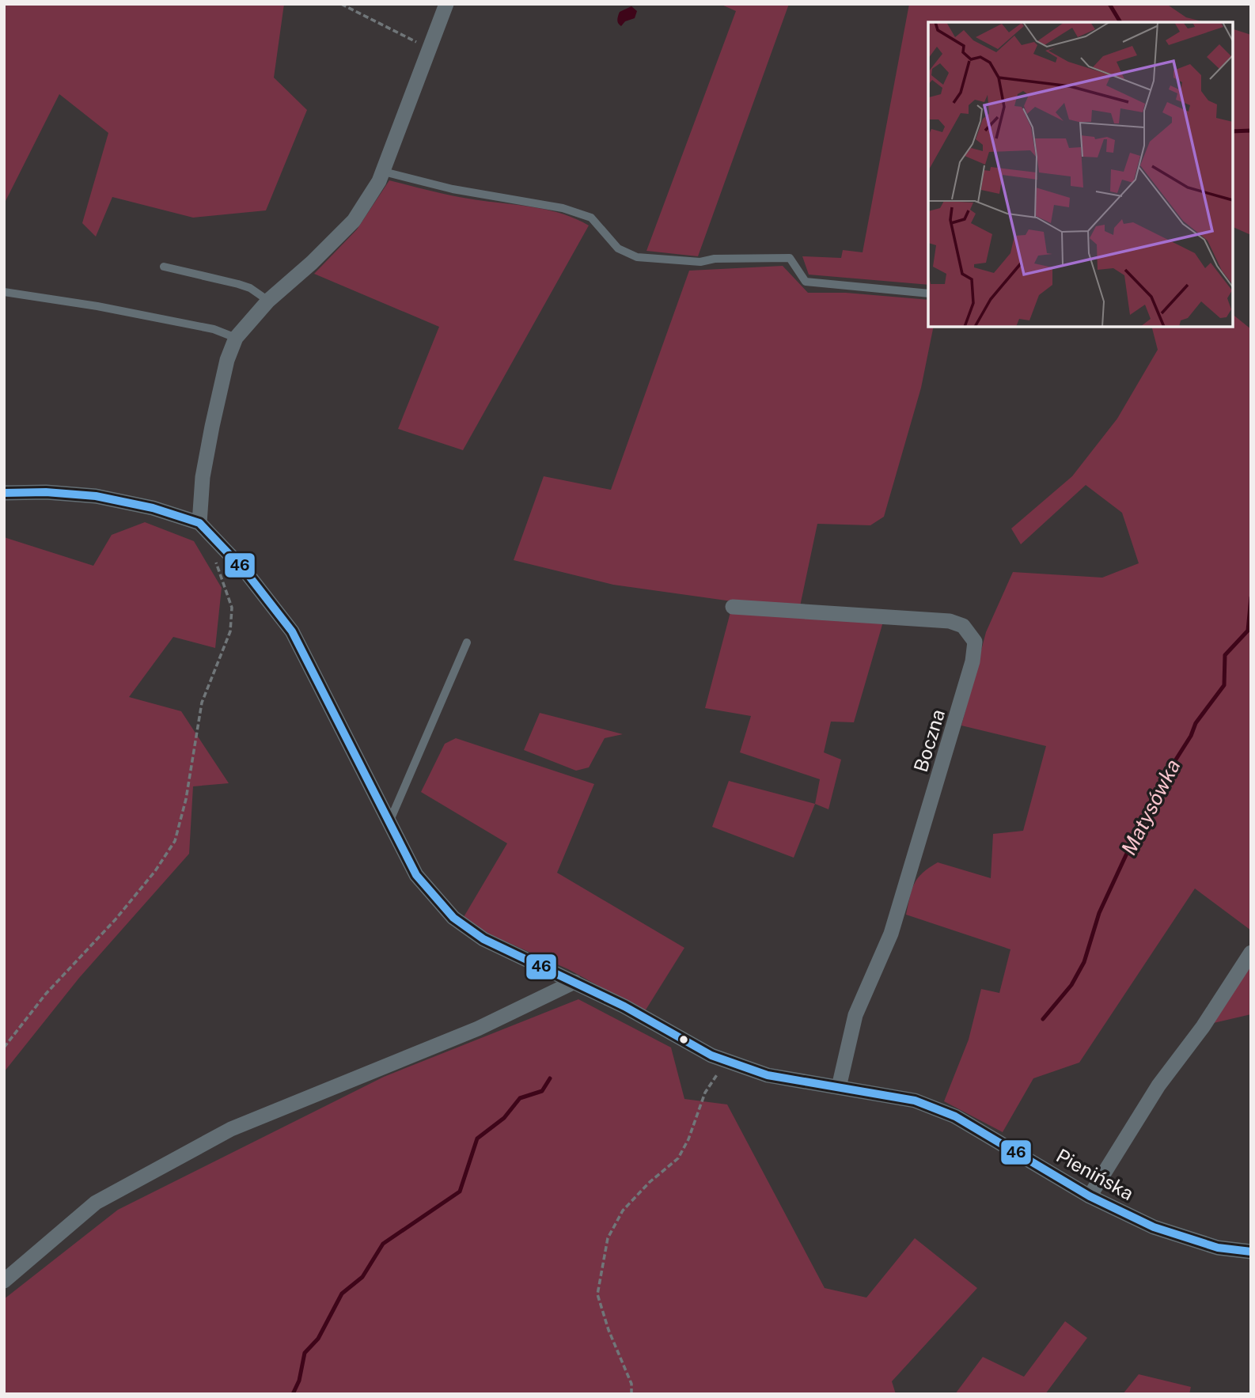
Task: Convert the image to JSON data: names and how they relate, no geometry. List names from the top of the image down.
{
  "streets": {
    "street": ["Boczna", "Pienińska"]
  },
  "crossings": [
    ["Boczna", "Pienińska"]
  ],
  "water": ["Matysówka"],
  "lines": ["transit line 46"]
}
